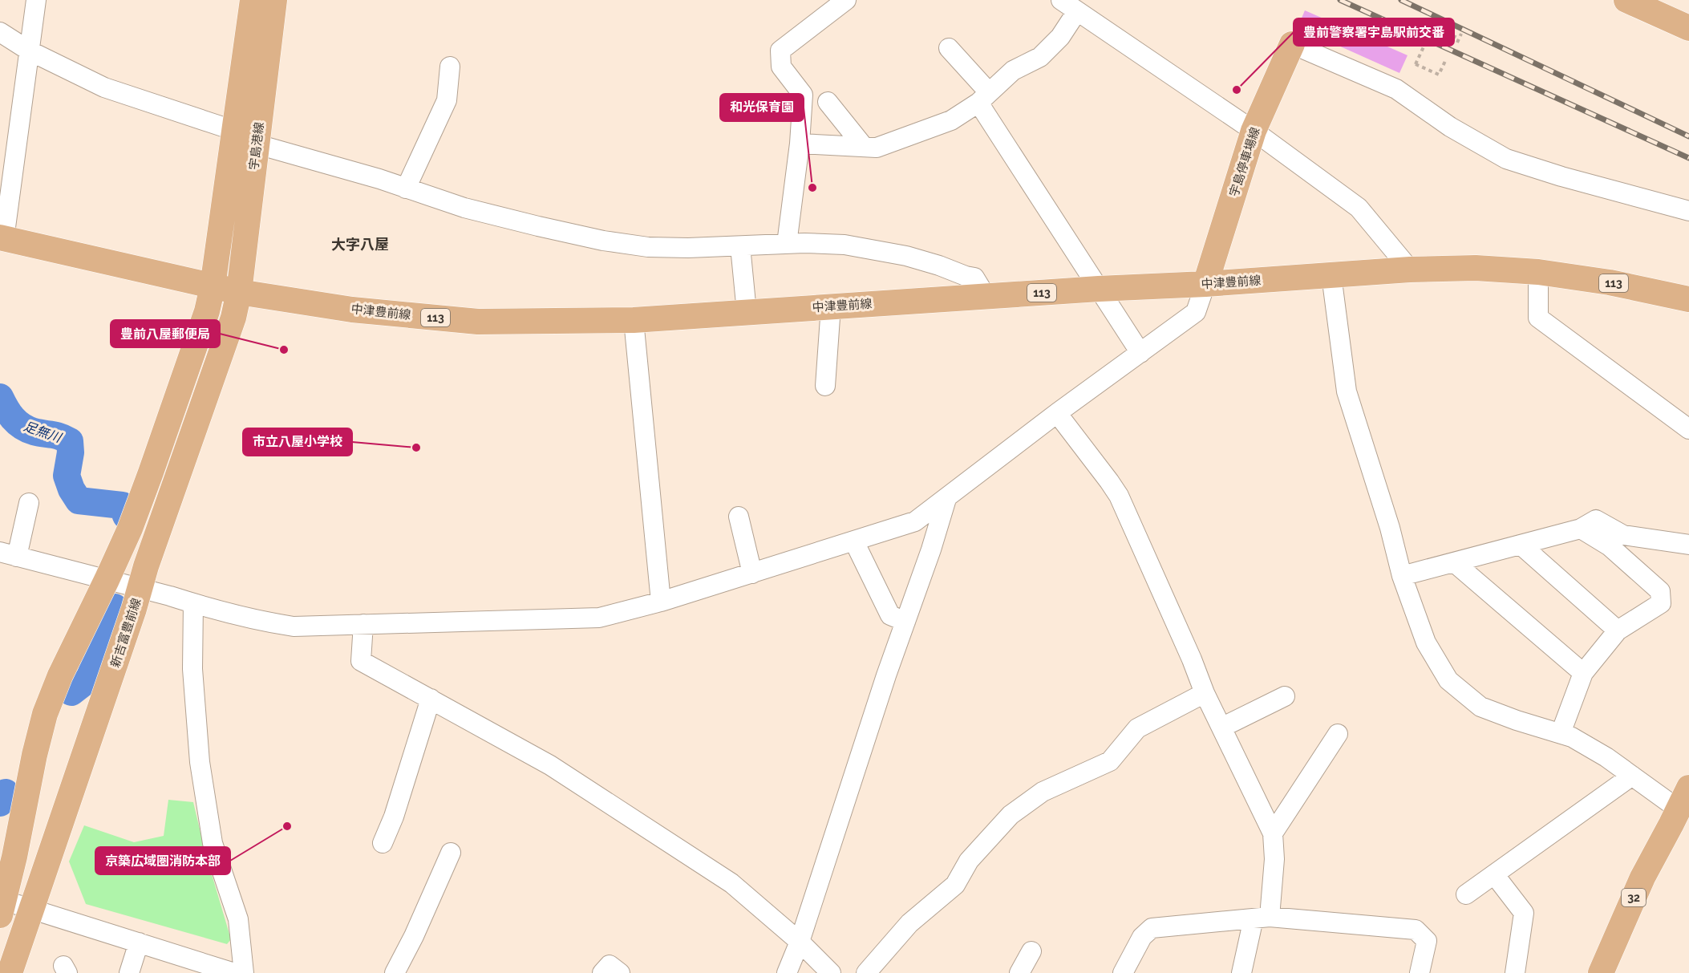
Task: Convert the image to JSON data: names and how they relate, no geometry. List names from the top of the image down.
{
  "streets": {
    "main road": [
      "宇島港線",
      "宇島停車場線",
      "中津豊前線",
      "113",
      "新吉富豊前線",
      "32"
    ]
  },
  "crossings": [
    ["宇島港線", "中津豊前線"],
    ["宇島港線", "新吉富豊前線"],
    ["宇島停車場線", "中津豊前線"],
    ["中津豊前線", "新吉富豊前線"]
  ],
  "districts": ["大字八屋"],
  "water": ["足無川"],
  "places": [
    "豊前警察署宇島駅前交番",
    "和光保育園",
    "豊前八屋郵便局",
    "市立八屋小学校",
    "京築広域圏消防本部"
  ]
}
